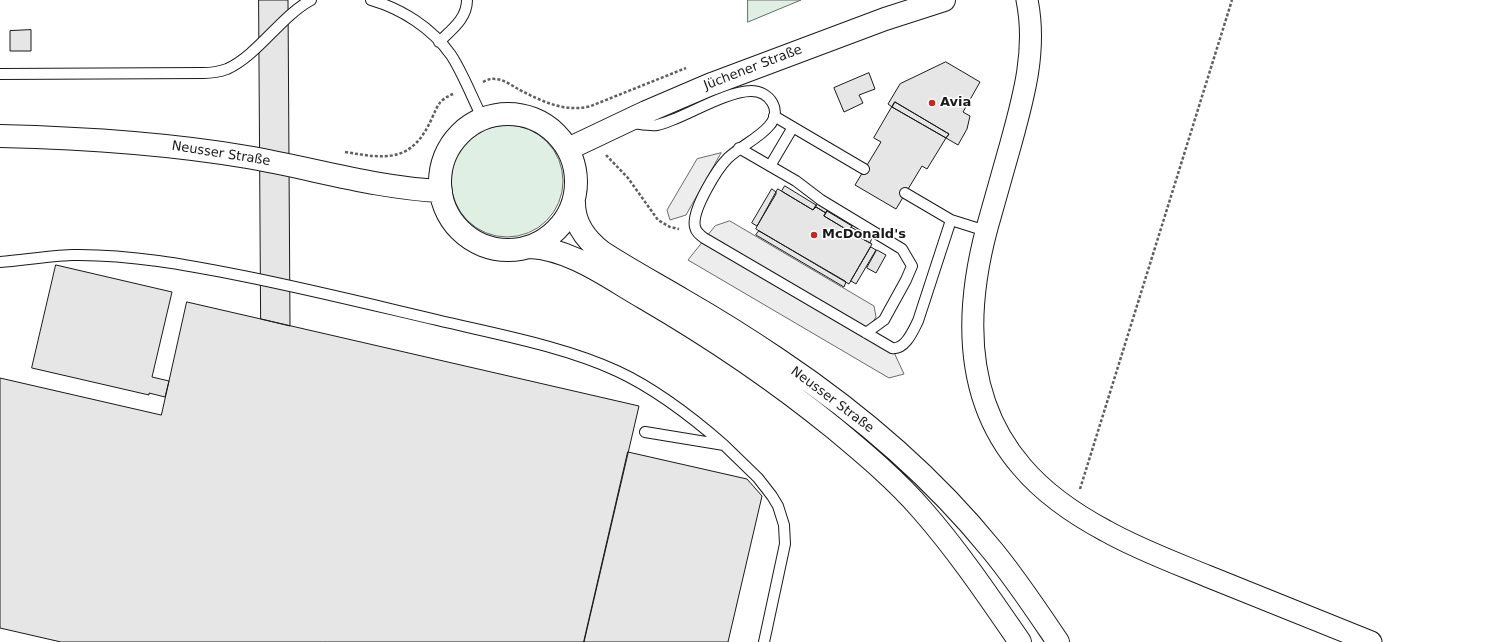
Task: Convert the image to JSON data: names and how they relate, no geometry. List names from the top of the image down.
{
  "streets": {
    "main road": ["Jüchener Straße", "Neusser Straße"]
  },
  "crossings": [
    ["Jüchener Straße", "Neusser Straße"]
  ],
  "places": ["Avia", "McDonald's"]
}
